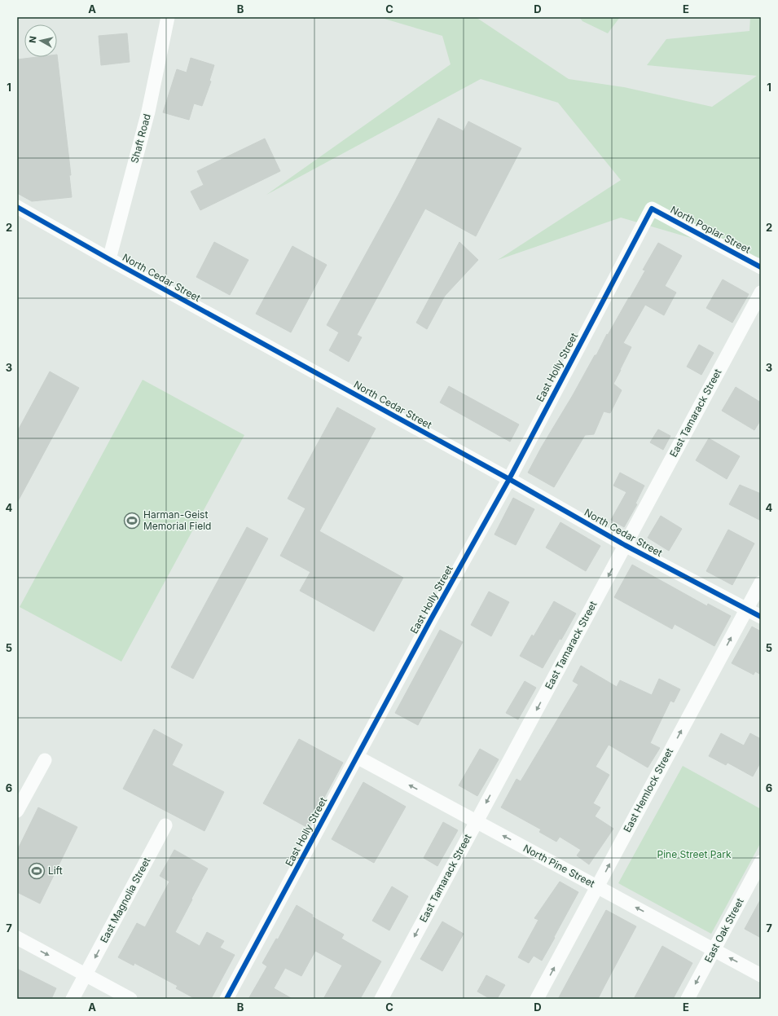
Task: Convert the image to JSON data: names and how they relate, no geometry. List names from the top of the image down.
{
  "streets": {
    "street": [
      "Shaft Road",
      "North Poplar Street",
      "North Cedar Street",
      "East Holly Street",
      "East Tamarack Street",
      "East Hemlock Street",
      "North Pine Street",
      "East Magnolia Street",
      "East Oak Street"
    ]
  },
  "crossings": [
    ["Shaft Road", "North Cedar Street"],
    ["North Poplar Street", "East Holly Street"],
    ["North Cedar Street", "East Holly Street"],
    ["North Cedar Street", "East Tamarack Street"],
    ["North Cedar Street", "East Hemlock Street"],
    ["East Holly Street", "North Pine Street"],
    ["East Tamarack Street", "North Pine Street"],
    ["East Hemlock Street", "North Pine Street"],
    ["North Pine Street", "East Oak Street"]
  ],
  "one_way": [
    "East Tamarack Street",
    "East Hemlock Street",
    "North Pine Street",
    "East Magnolia Street",
    "East Oak Street"
  ],
  "parks": ["Pine Street Park"],
  "places": {
    "sports": ["Harman-Geist Memorial Field", "Lift"]
  },
  "north": "left",
  "grid": {
    "columns": [
      "A",
      "B",
      "C",
      "D",
      "E"
    ],
    "rows": [
      "1",
      "2",
      "3",
      "4",
      "5",
      "6",
      "7"
    ]
  }
}
